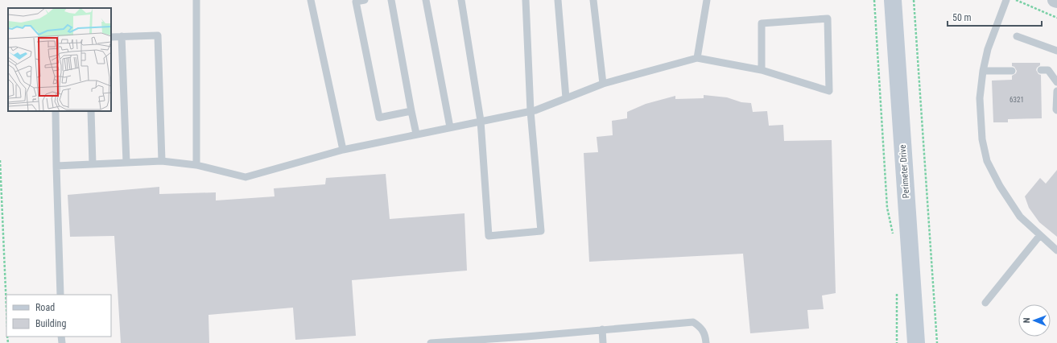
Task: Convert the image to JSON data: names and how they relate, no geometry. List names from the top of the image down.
{
  "streets": {
    "main road": ["Perimeter Drive"]
  },
  "house_numbers": ["6321"],
  "legend": ["Road", "Building"],
  "scale_bar": "50 m",
  "north": "left"
}
